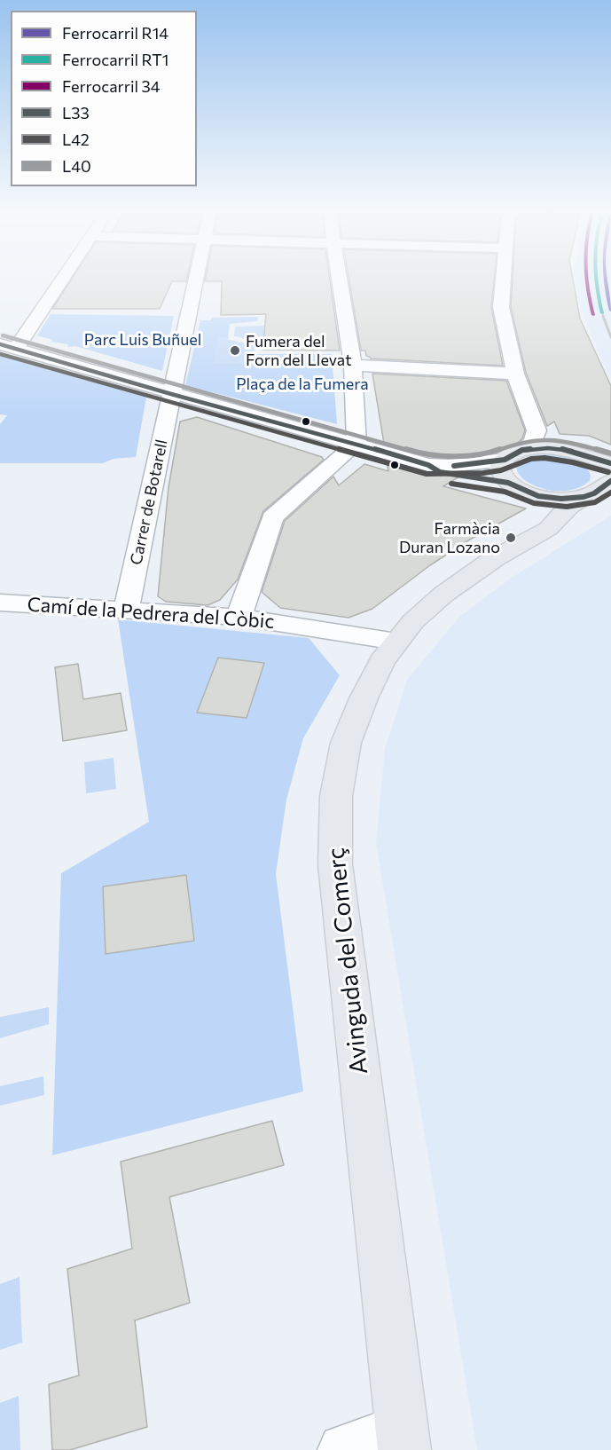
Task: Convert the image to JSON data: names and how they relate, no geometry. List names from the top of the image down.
{
  "streets": {
    "main road": ["Avinguda del Comerç"],
    "street": ["Carrer de Botarell", "Camí de la Pedrera del Còbic"]
  },
  "crossings": [
    ["Carrer de Botarell", "Camí de la Pedrera del Còbic"],
    ["Camí de la Pedrera del Còbic", "Avinguda del Comerç"]
  ],
  "parks": ["Parc Luis Buñuel", "Plaça de la Fumera"],
  "places": ["Fumera del Forn del Llevat", "Farmàcia Duran Lozano"],
  "lines": [
    "rail line R14",
    "rail line RT1",
    "rail line 34",
    "transit line L40",
    "transit line L33",
    "transit line L42"
  ],
  "legend": [
    "Ferrocarril R14",
    "Ferrocarril RT1",
    "Ferrocarril 34",
    "L33",
    "L42",
    "L40"
  ]
}
